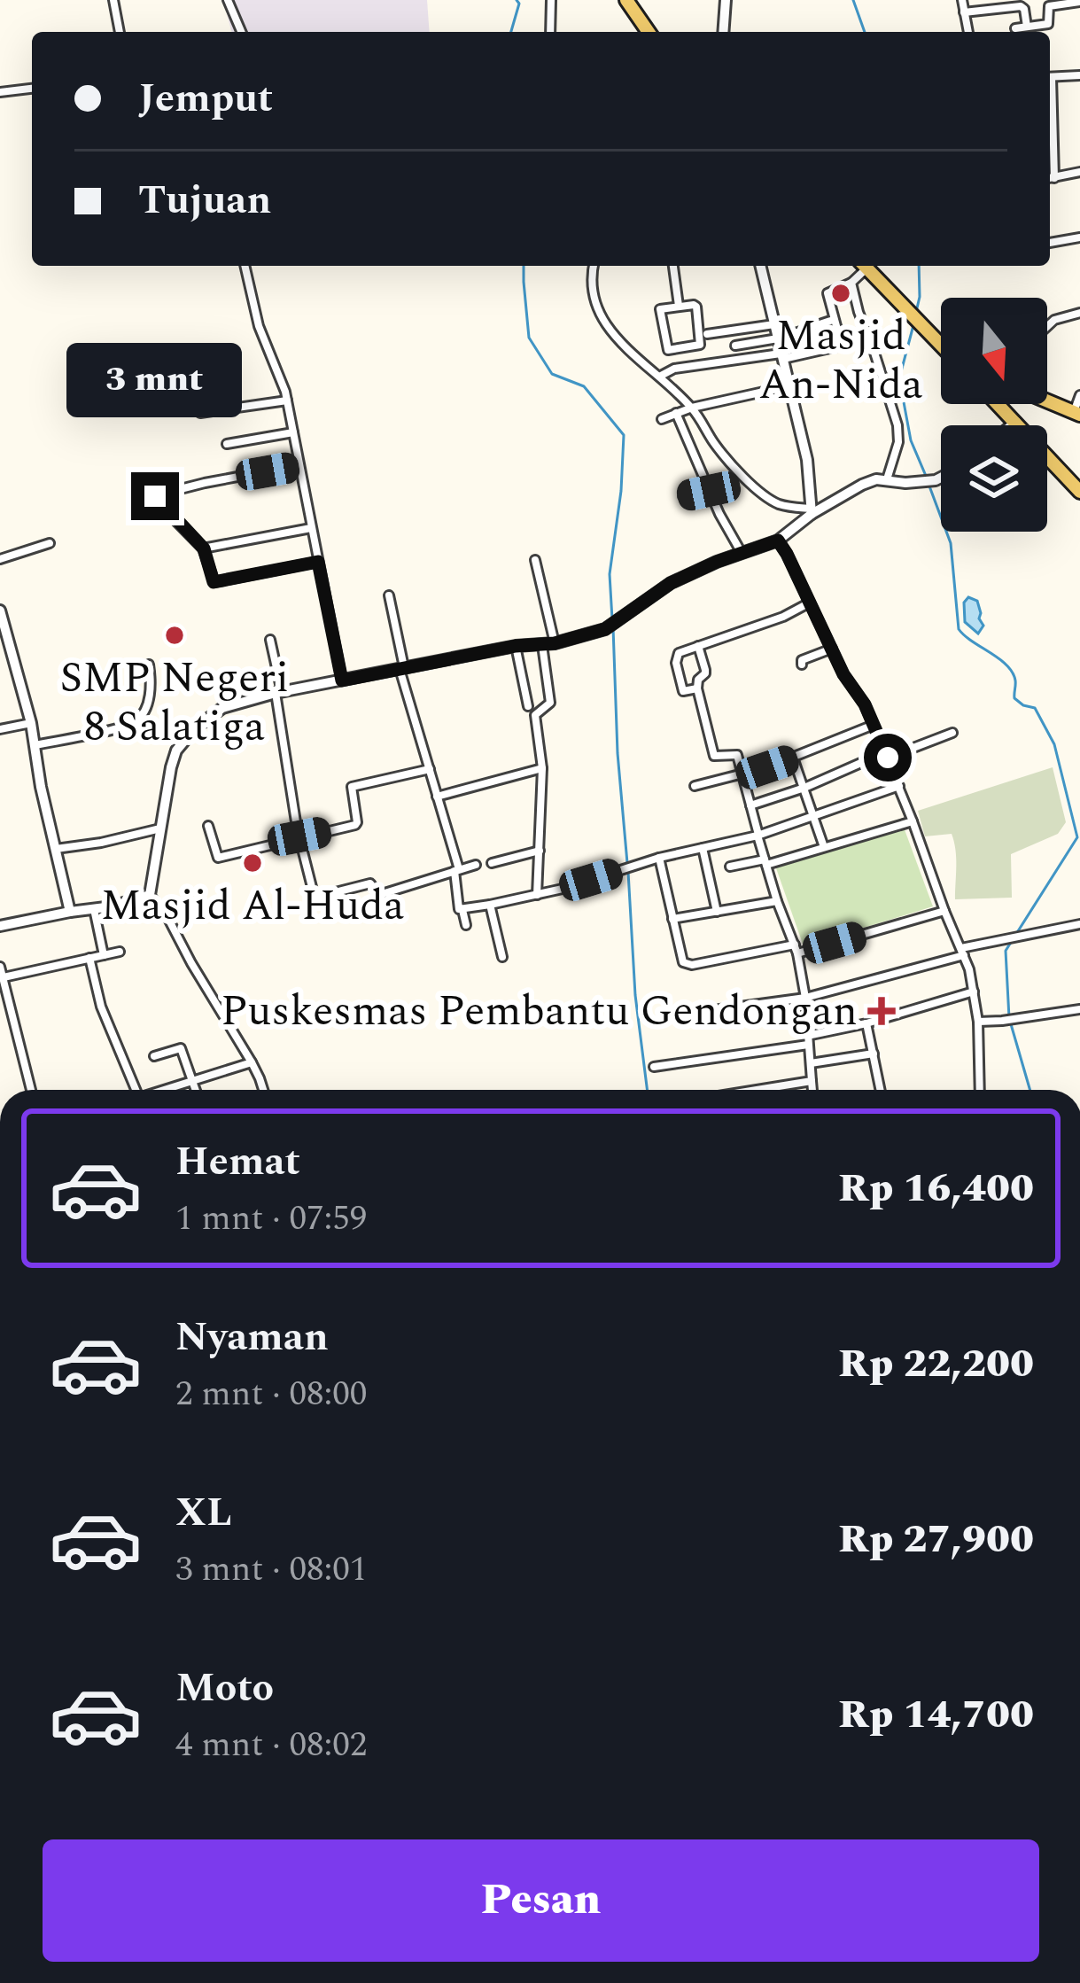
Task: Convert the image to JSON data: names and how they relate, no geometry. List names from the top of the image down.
{
  "places": {
    "other": ["Masjid An-Nida", "SMP Negeri 8 Salatiga", "Masjid Al-Huda"],
    "health": ["Puskesmas Pembantu Gendongan"]
  },
  "north": "bottom",
  "page": {
    "banner": ["Jemput", "Tujuan"],
    "bubble": "3 mnt",
    "list": [
      {
        "name": "Hemat",
        "note": "1 mnt · 07:59",
        "value": "Rp 16,400"
      },
      {
        "name": "Nyaman",
        "note": "2 mnt · 08:00",
        "value": "Rp 22,200"
      },
      {
        "name": "XL",
        "note": "3 mnt · 08:01",
        "value": "Rp 27,900"
      },
      {
        "name": "Moto",
        "note": "4 mnt · 08:02",
        "value": "Rp 14,700"
      }
    ],
    "buttons": "Pesan"
  }
}
